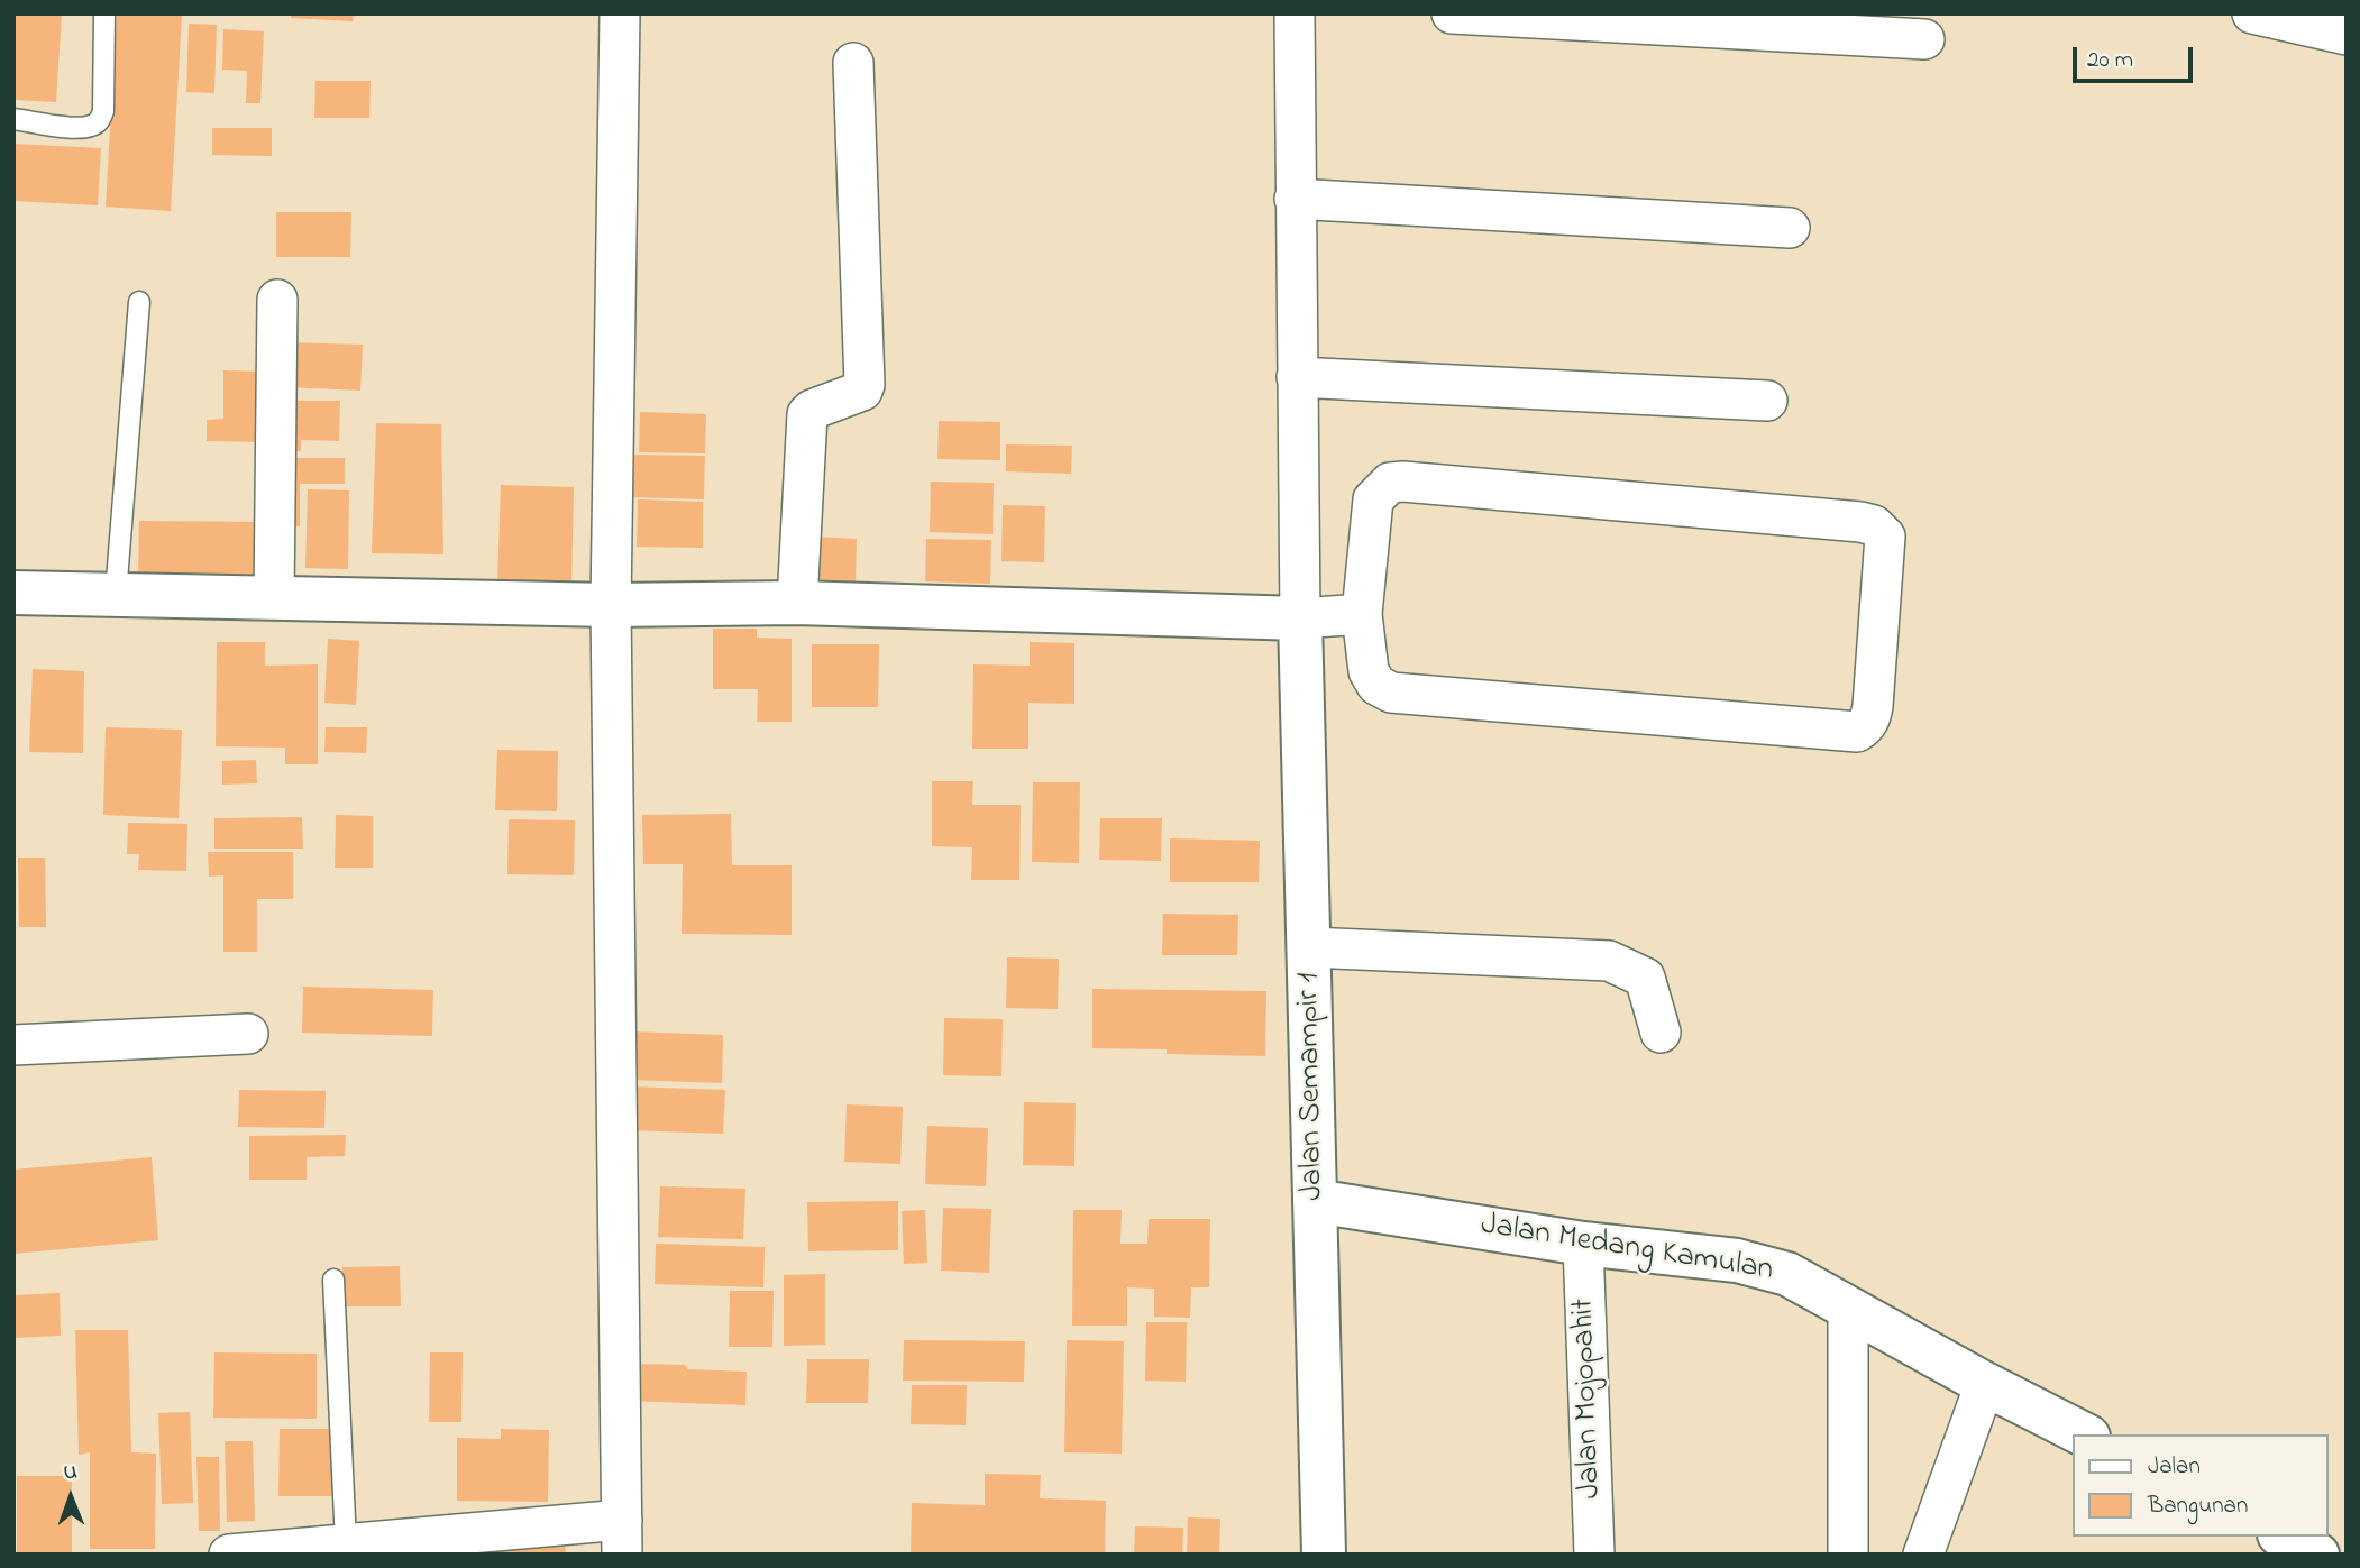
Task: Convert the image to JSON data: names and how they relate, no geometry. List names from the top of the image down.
{
  "streets": {
    "street": ["Jalan Semampir 1", "Jalan Medang Kamulan", "Jalan Mojopahit"]
  },
  "crossings": [
    ["Jalan Semampir 1", "Jalan Medang Kamulan"],
    ["Jalan Medang Kamulan", "Jalan Mojopahit"]
  ],
  "legend": ["Jalan", "Bangunan"],
  "scale_bar": "20 m",
  "north": "top"
}
